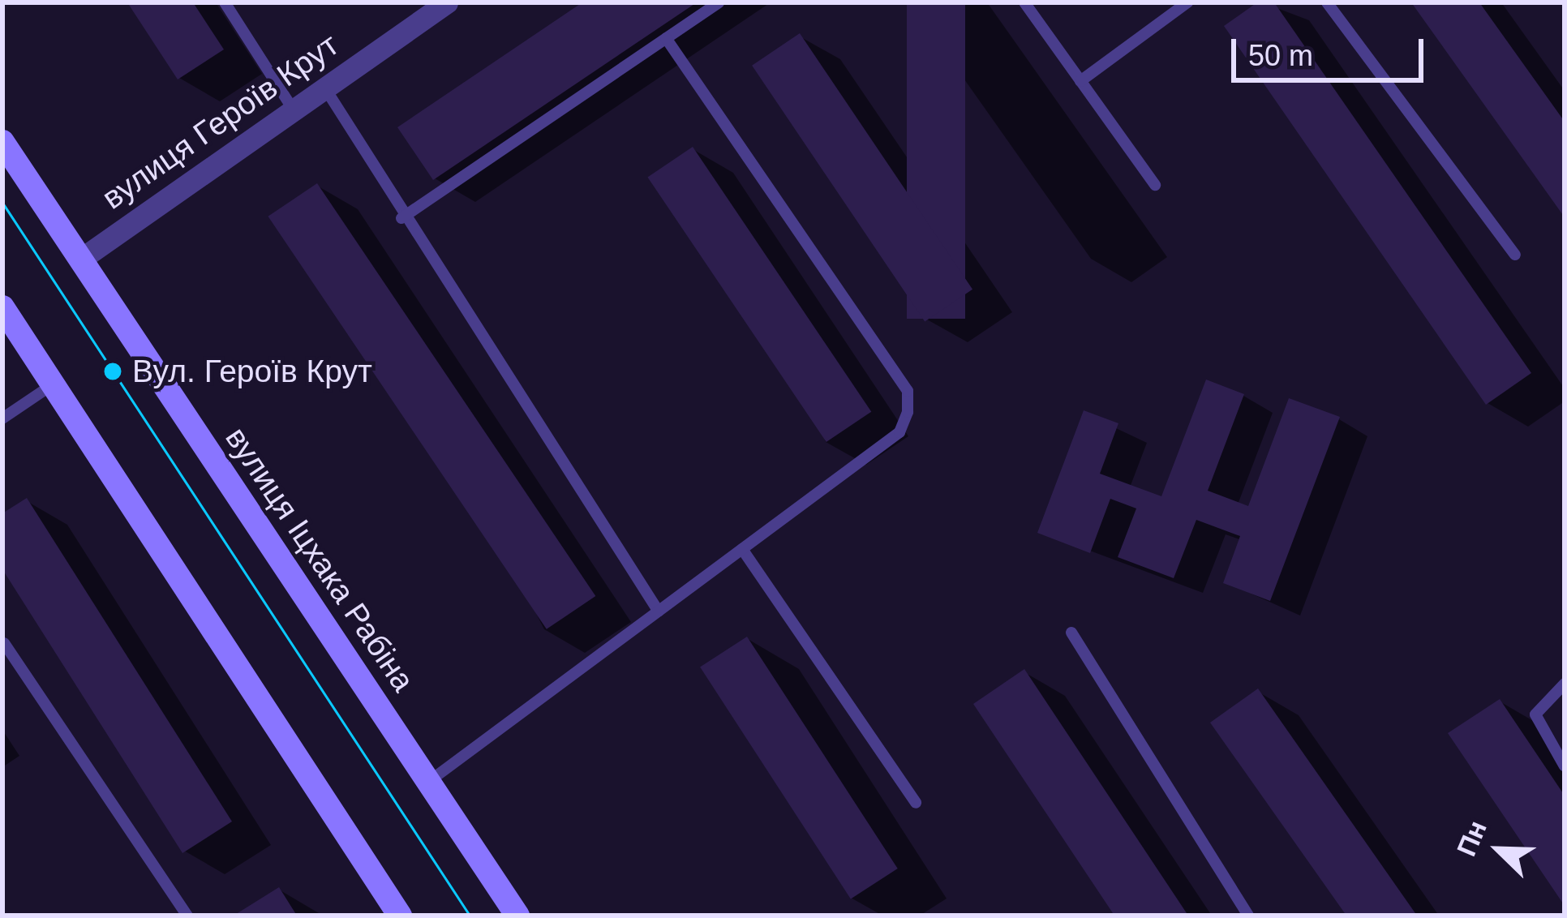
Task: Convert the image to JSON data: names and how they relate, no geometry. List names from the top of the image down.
{
  "streets": {
    "main road": ["вулиця Іцхака Рабіна"],
    "street": ["вулиця Героїв Крут"]
  },
  "crossings": [
    ["вулиця Героїв Крут", "вулиця Іцхака Рабіна"]
  ],
  "places": ["Вул. Героїв Крут"],
  "scale_bar": "50 m",
  "north": "top left"
}
